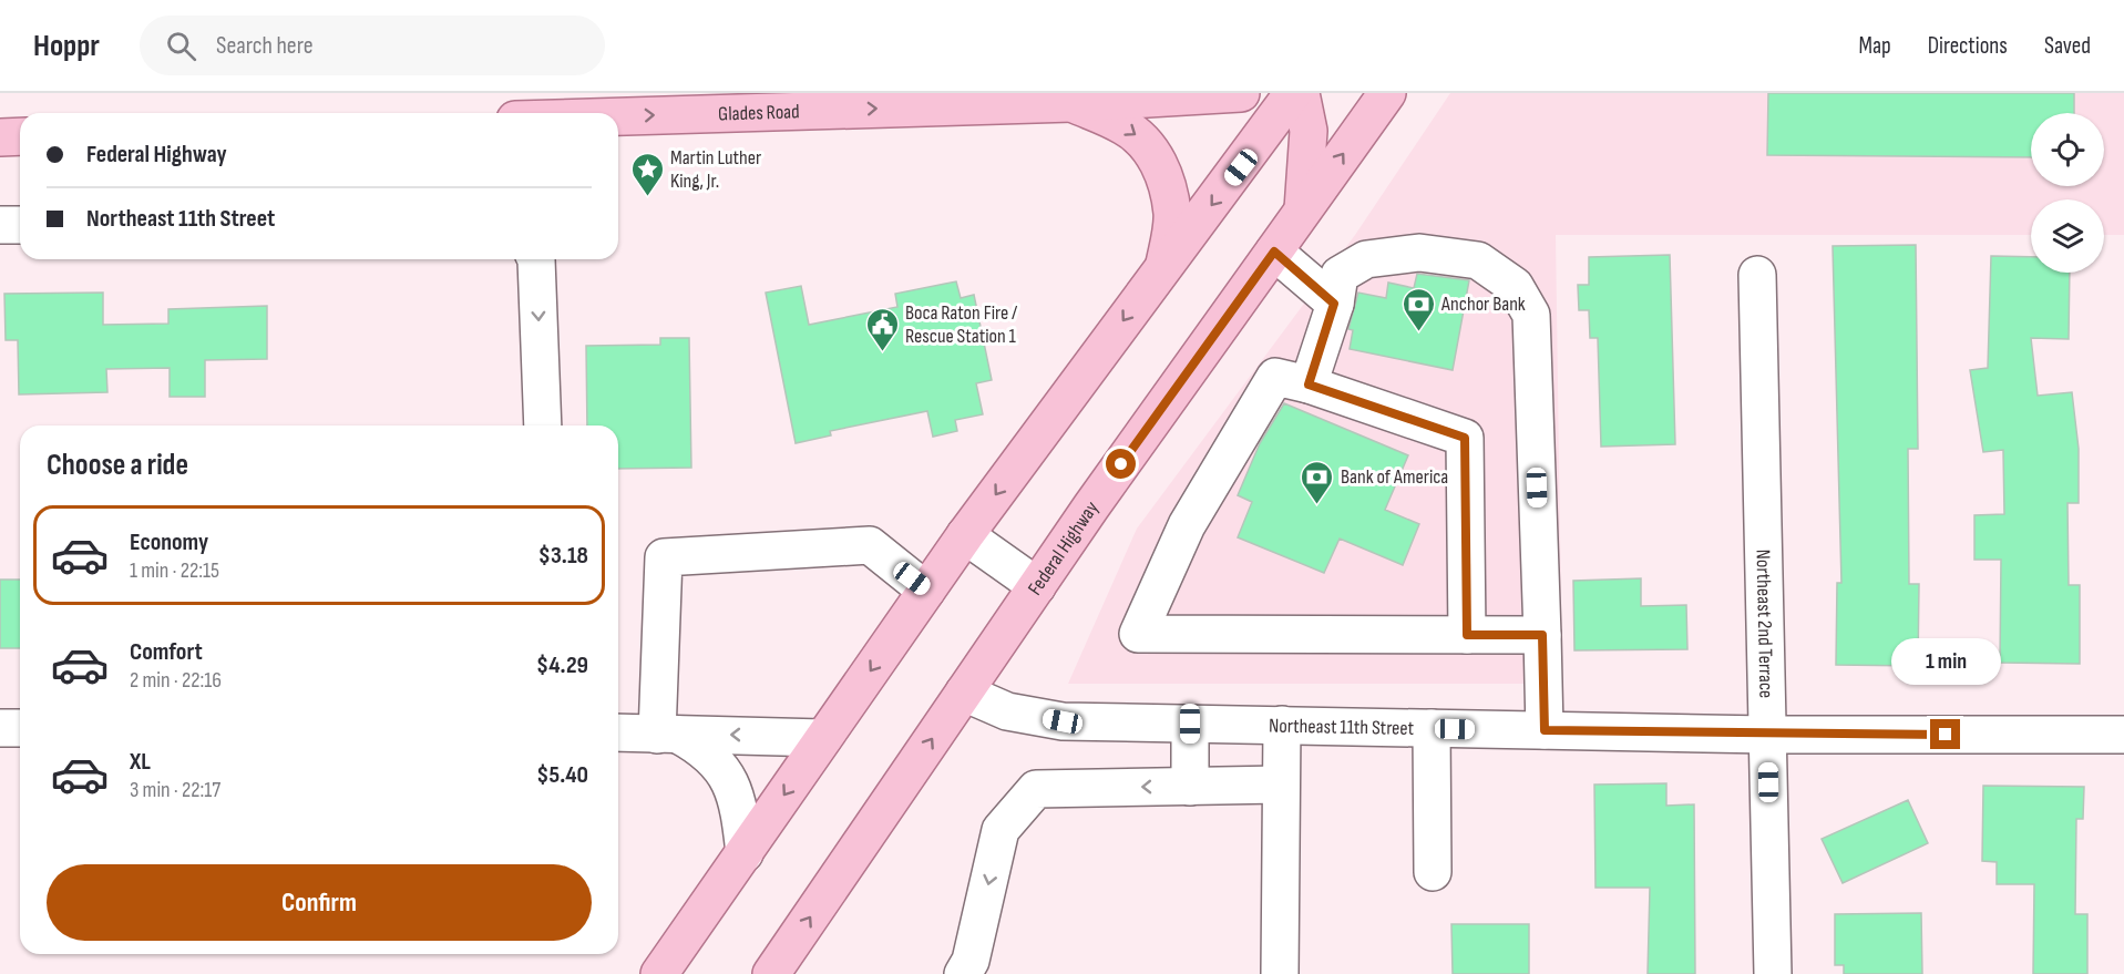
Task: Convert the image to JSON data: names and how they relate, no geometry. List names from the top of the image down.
{
  "streets": {
    "main road": ["Glades Road", "Federal Highway"],
    "street": ["Northeast 2nd Terrace", "Northeast 11th Street"]
  },
  "crossings": [
    ["Federal Highway", "Northeast 11th Street"],
    ["Northeast 2nd Terrace", "Northeast 11th Street"]
  ],
  "one_way": ["Glades Road"],
  "places": {
    "place": ["Martin Luther King, Jr."],
    "bank": ["Anchor Bank", "Bank of America"],
    "public building": ["Boca Raton Fire / Rescue Station 1"]
  },
  "page": {
    "header": "Hoppr",
    "search": "Search here",
    "nav": ["Map", "Directions", "Saved"],
    "banner": ["Federal Highway", "Northeast 11th Street"],
    "heading": "Choose a ride",
    "list": [
      {
        "name": "Economy",
        "note": "1 min · 22:15",
        "value": "$3.18"
      },
      {
        "name": "Comfort",
        "note": "2 min · 22:16",
        "value": "$4.29"
      },
      {
        "name": "XL",
        "note": "3 min · 22:17",
        "value": "$5.40"
      }
    ],
    "bubble": "1 min",
    "buttons": "Confirm"
  }
}
